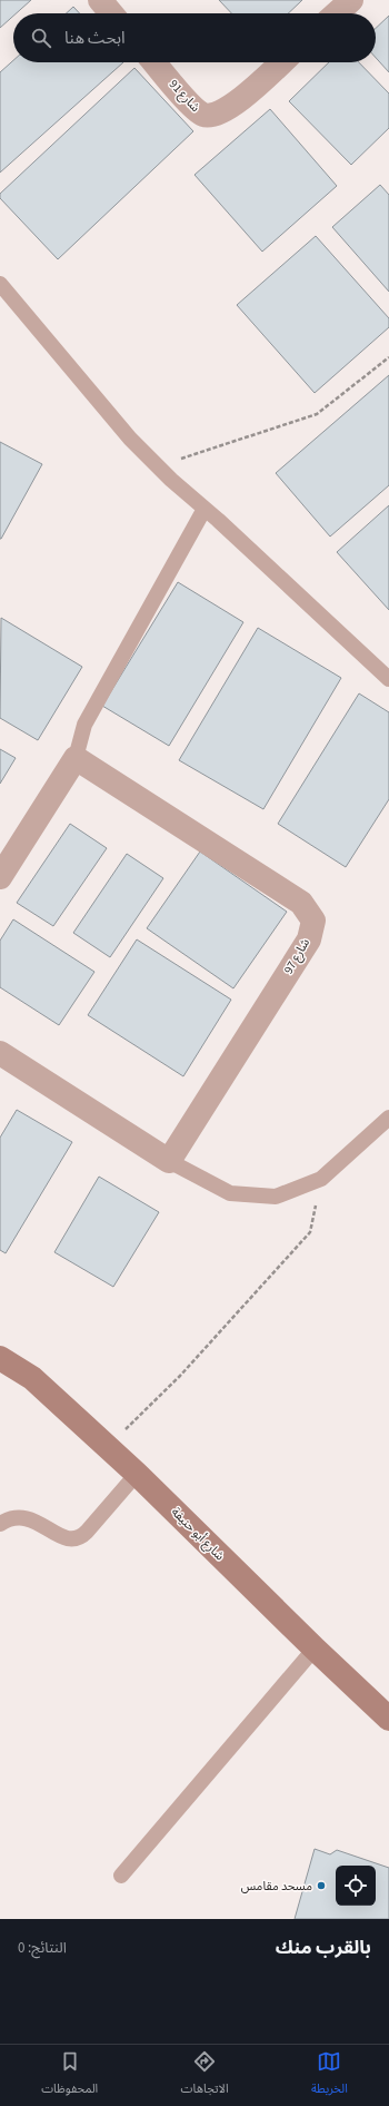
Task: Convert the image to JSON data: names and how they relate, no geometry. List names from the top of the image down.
{
  "streets": {
    "street": ["شارع 91", "شارع 97", "شارع أبو حنيفة"]
  },
  "places": ["مسحد مقامس"],
  "page": {
    "search": "ابحث هنا",
    "heading": ["بالقرب منك", "النتائج: 0"],
    "nav": ["الخريطة", "الاتجاهات", "المحفوظات"]
  }
}
